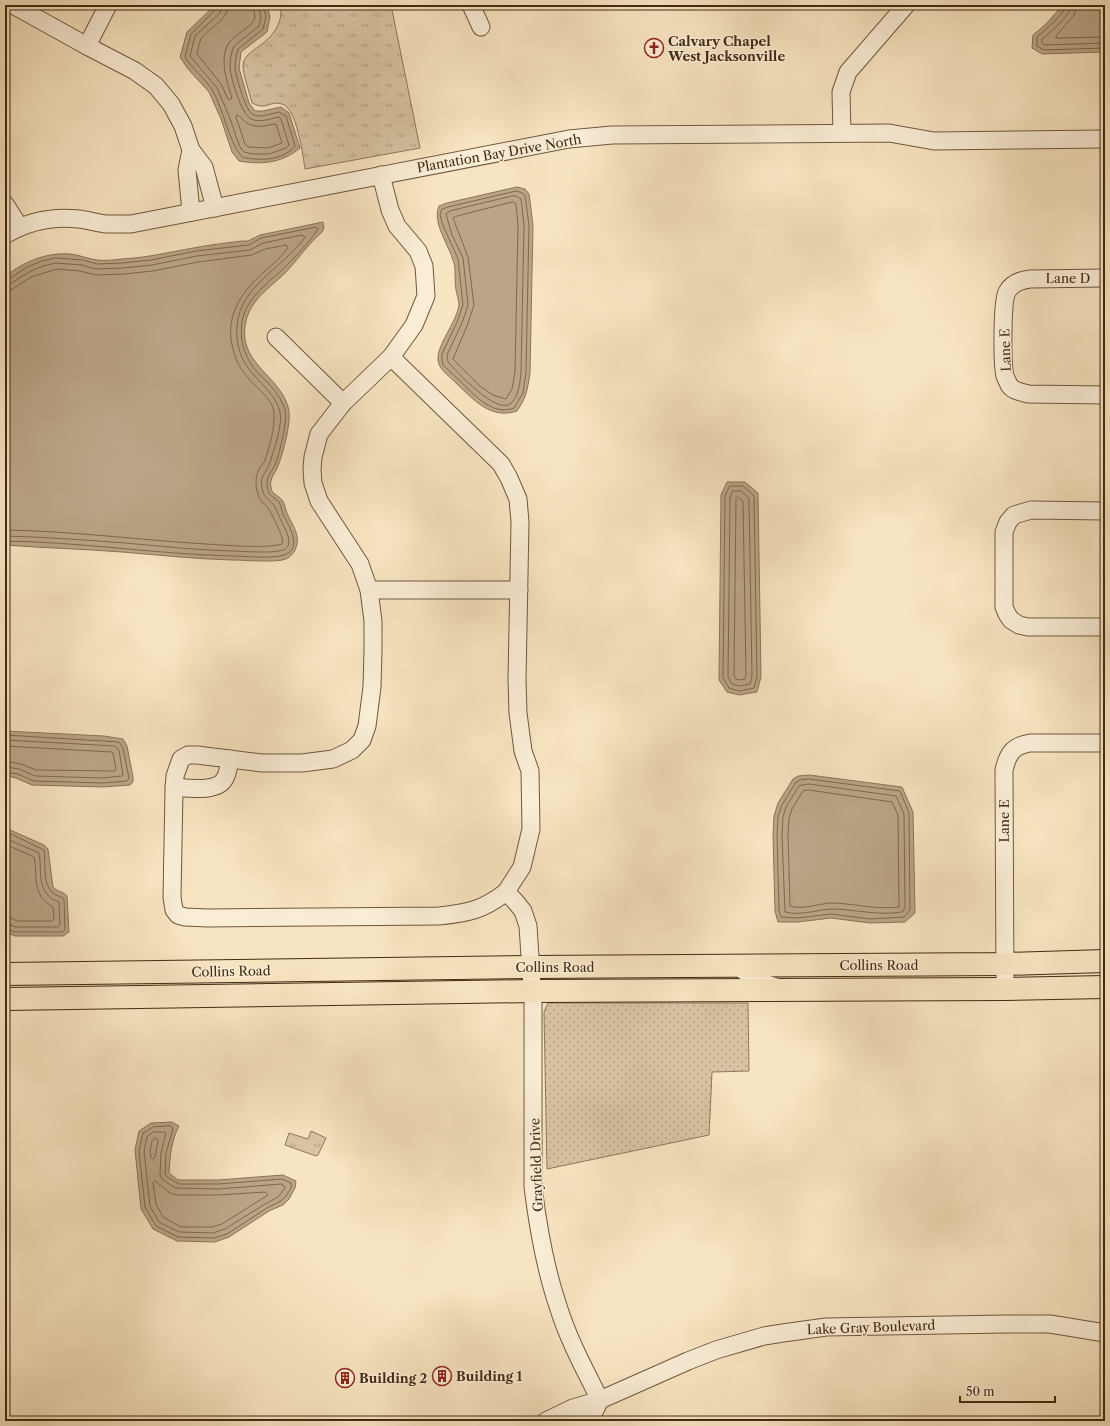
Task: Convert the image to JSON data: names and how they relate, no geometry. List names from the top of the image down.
{
  "streets": {
    "main road": ["Collins Road"],
    "street": [
      "Plantation Bay Drive North",
      "Lane D",
      "Lane E",
      "Grayfield Drive",
      "Lake Gray Boulevard"
    ]
  },
  "crossings": [
    ["Lane D", "Lane E"],
    ["Lane E", "Collins Road"],
    ["Collins Road", "Grayfield Drive"],
    ["Grayfield Drive", "Lake Gray Boulevard"]
  ],
  "places": {
    "church": ["Calvary Chapel West Jacksonville"],
    "building": ["Building 1", "Building 2"]
  },
  "scale_bar": "50 m"
}
